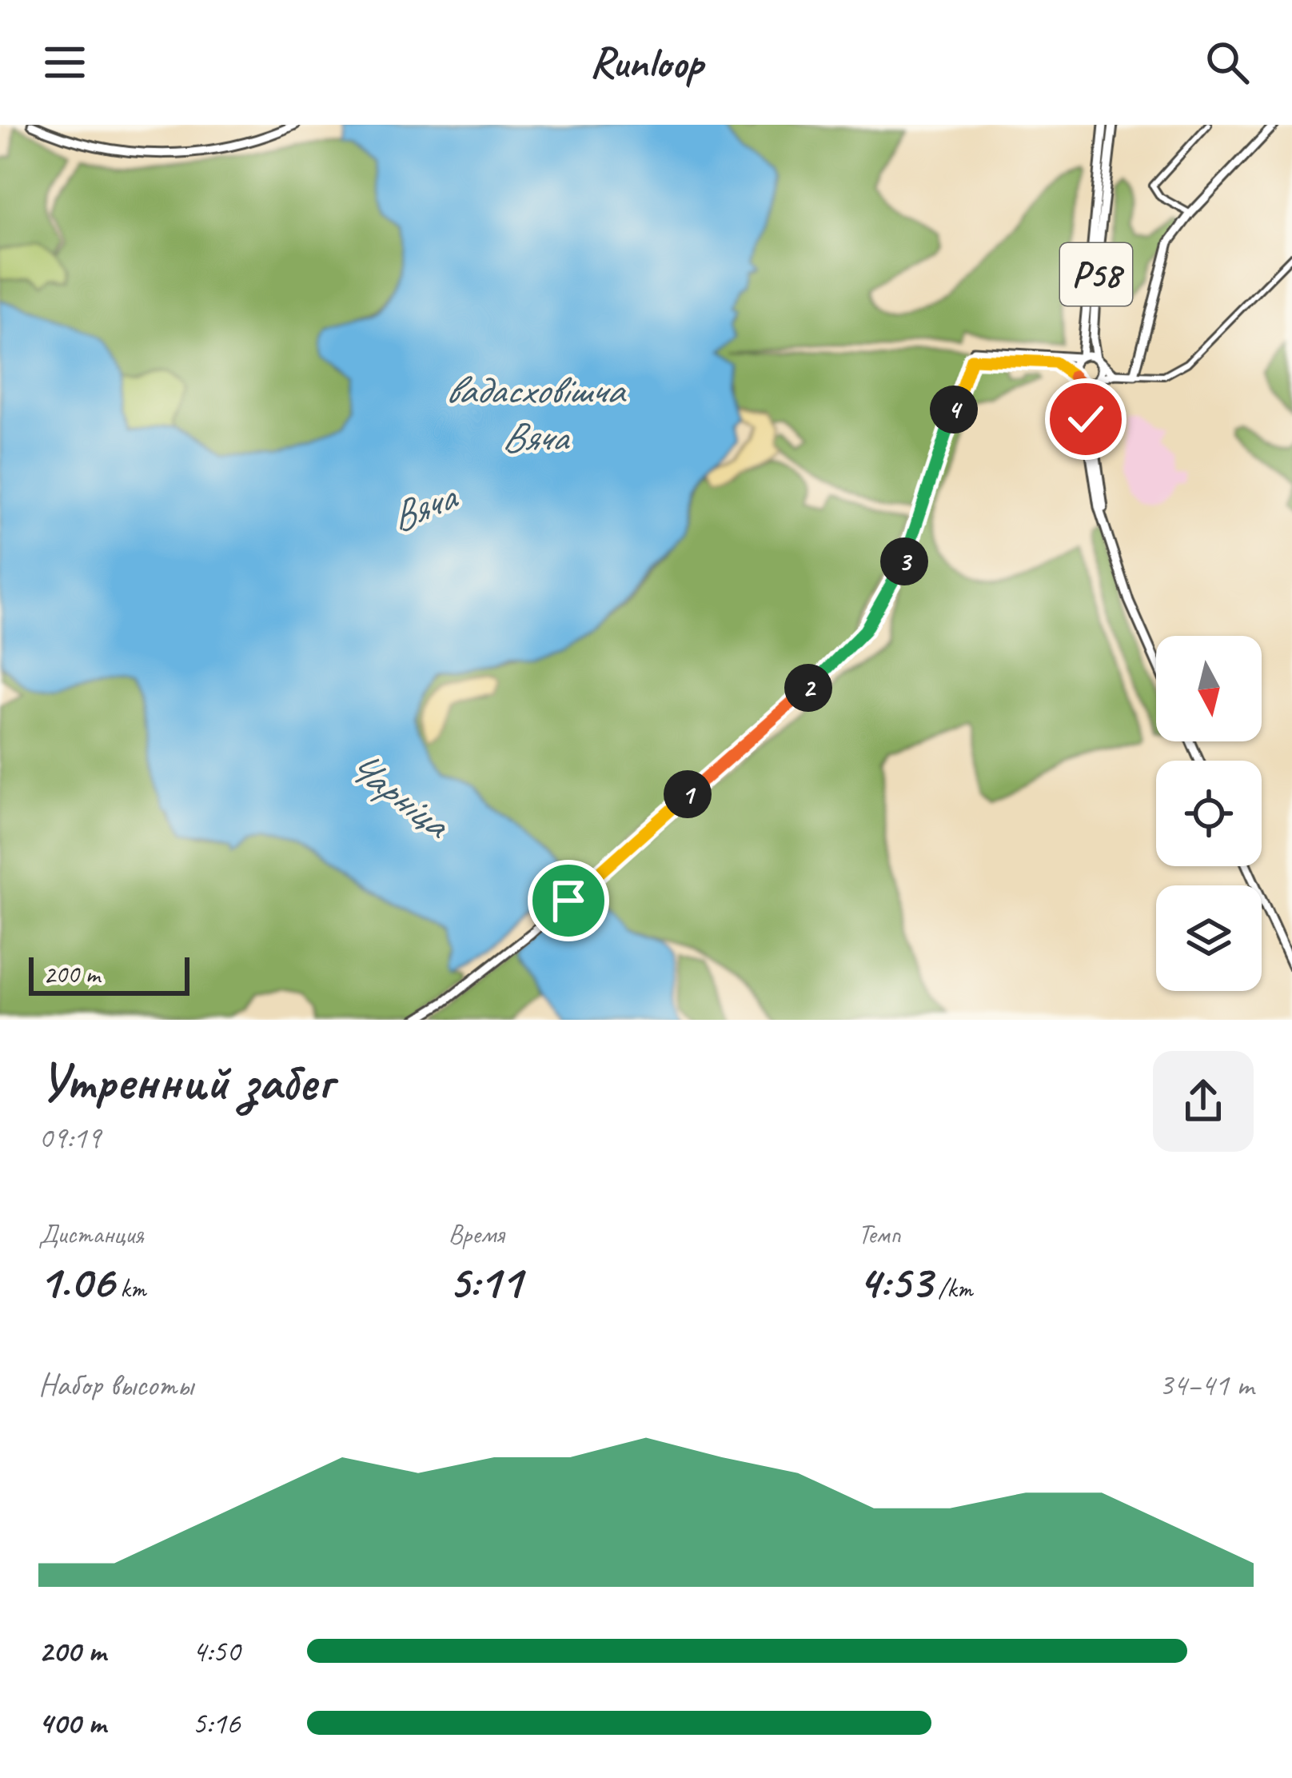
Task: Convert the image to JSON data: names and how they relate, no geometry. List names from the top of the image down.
{
  "streets": {
    "main road": ["Р58"]
  },
  "water": ["вадасховішча Вяча", "Вяча", "Чарніца"],
  "scale_bar": "200 m",
  "north": "bottom",
  "page": {
    "header": "Runloop",
    "pins": [
      "4",
      "3",
      "2",
      "1"
    ],
    "scale": "200 m",
    "heading": ["Утренний забег", "09:19"],
    "stats": [
      ["Дистанция", "1.06 km"],
      ["Время", "5:11"],
      ["Темп", "4:53 /km"]
    ],
    "chart": ["Набор высоты", "34–41 m"],
    "list": [
      {
        "name": "200 m",
        "note": "4:50"
      },
      {
        "name": "400 m",
        "note": "5:16"
      }
    ]
  }
}
